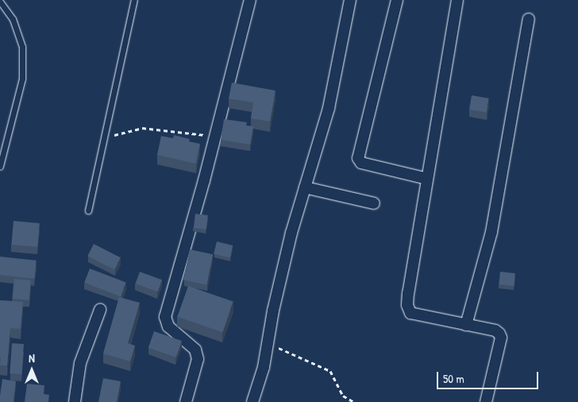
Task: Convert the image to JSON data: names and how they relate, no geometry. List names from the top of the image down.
{
  "scale_bar": "50 m",
  "north": "top"
}
